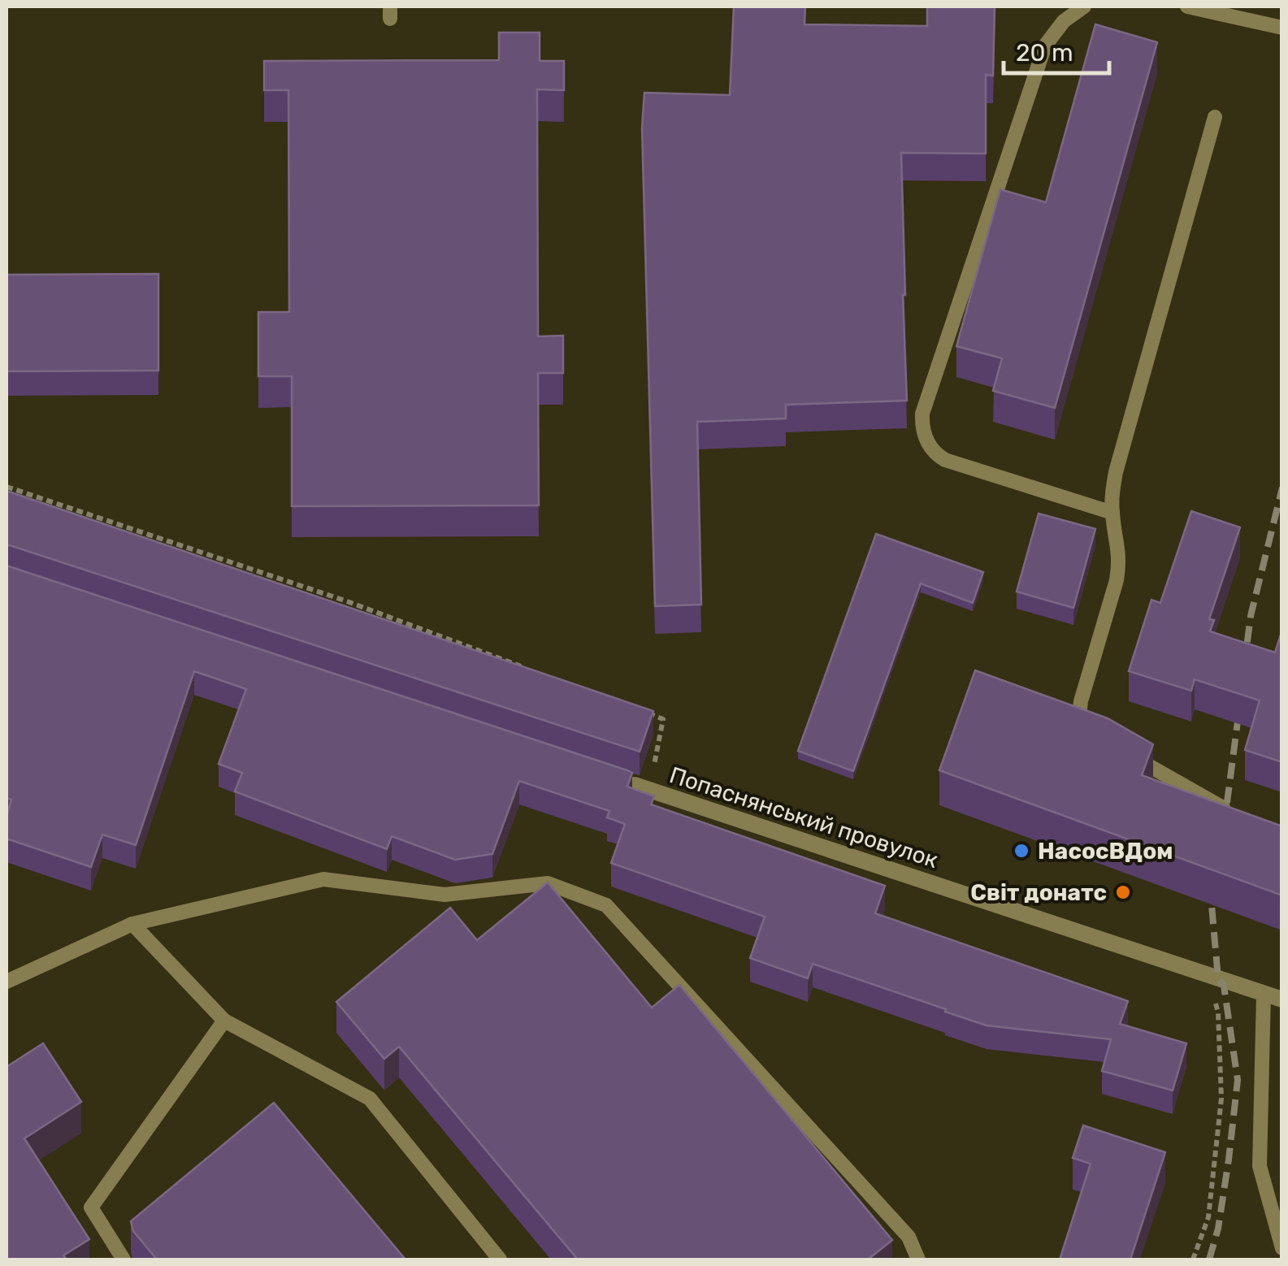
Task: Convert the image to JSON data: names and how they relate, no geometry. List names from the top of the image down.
{
  "streets": {
    "street": ["Попаснянський провулок"]
  },
  "places": ["НасосВДом", "Світ донатс"],
  "scale_bar": "20 m"
}
